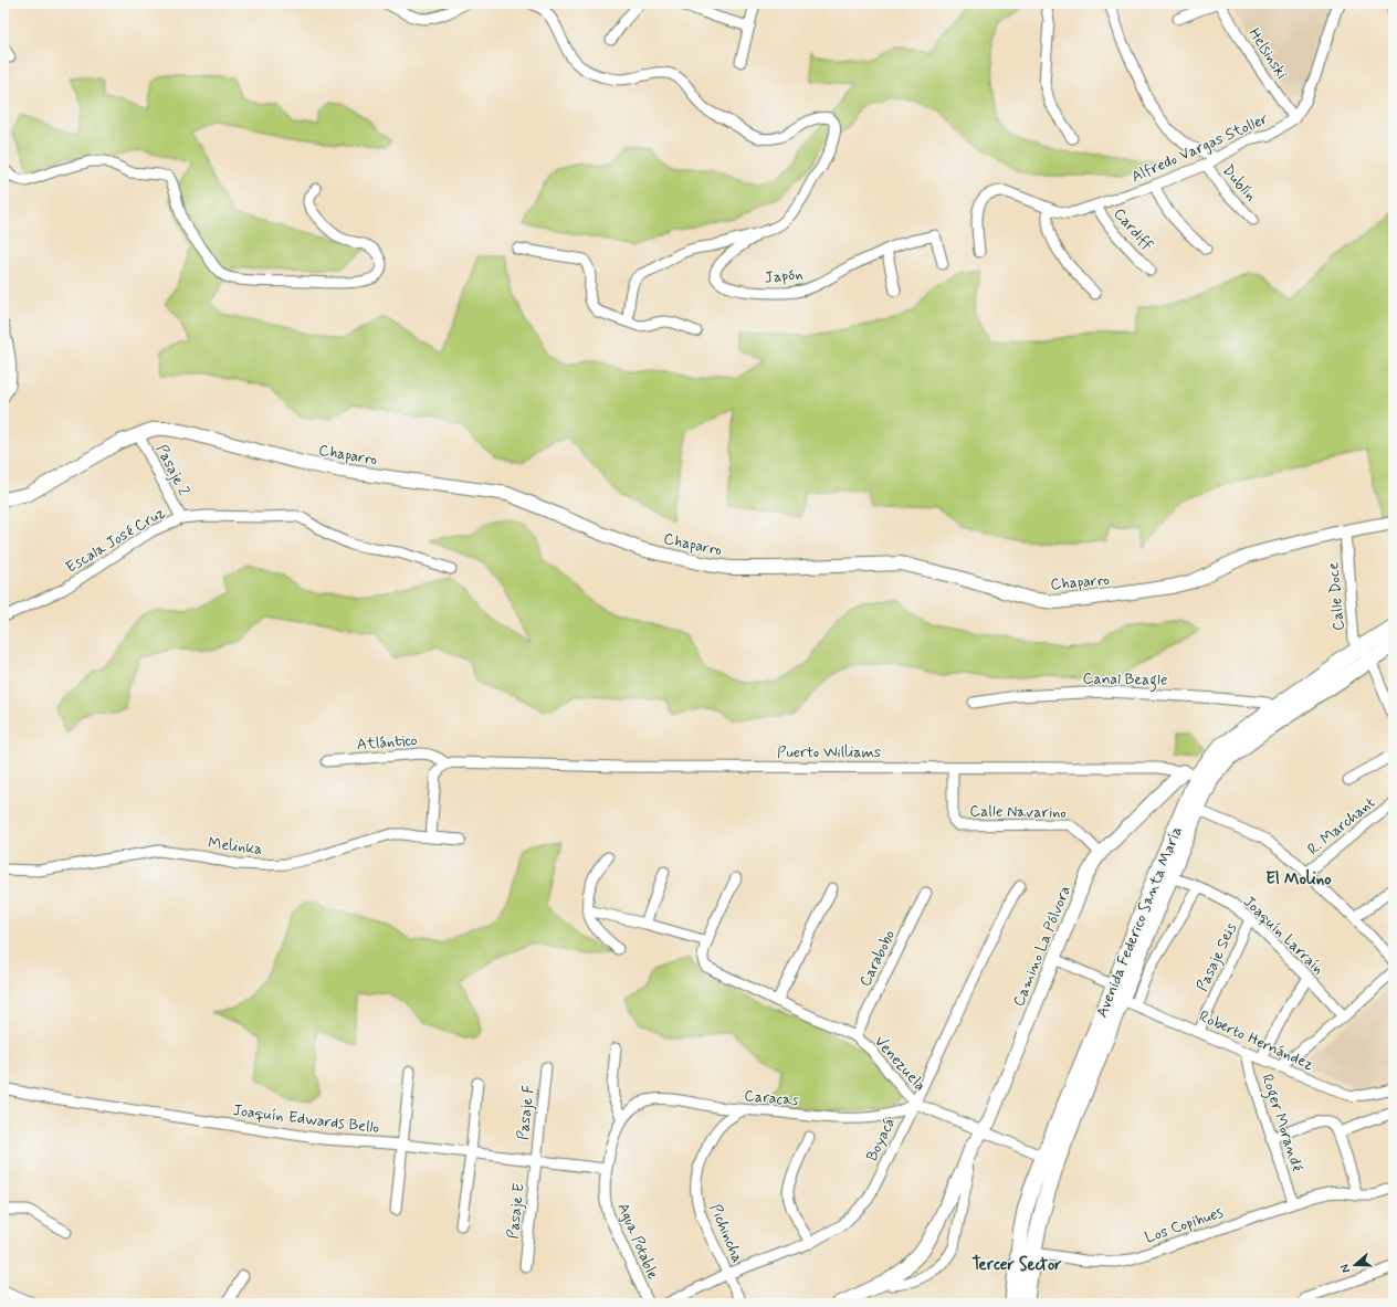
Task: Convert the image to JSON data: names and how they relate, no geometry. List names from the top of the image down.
{
  "streets": {
    "main road": ["Avenida Federico Santa María"],
    "street": [
      "Helsinski",
      "Alfredo Vargas Stoller",
      "Dublín",
      "Cardiff",
      "Japón",
      "Chaparro",
      "Pasaje 2",
      "Escala José Cruz",
      "Calle Doce",
      "Canal Beagle",
      "Atlántico",
      "Puerto Williams",
      "Calle Navarino",
      "R. Marchant",
      "Melinka",
      "Joaquín Larraín",
      "Camino La Pólvora",
      "Pasaje Seis",
      "Carabobo",
      "Roberto Hernández",
      "Venezuela",
      "Caracas",
      "Pasaje F",
      "Joaquín Edwards Bello",
      "Roger Morandé",
      "Boyacá",
      "Pasaje E",
      "Los Copihues",
      "Pichincha",
      "Agua Potable"
    ]
  },
  "crossings": [
    ["Helsinski", "Alfredo Vargas Stoller"],
    ["Alfredo Vargas Stoller", "Dublín"],
    ["Alfredo Vargas Stoller", "Cardiff"],
    ["Chaparro", "Pasaje 2"],
    ["Chaparro", "Calle Doce"],
    ["Pasaje 2", "Escala José Cruz"],
    ["Calle Doce", "Avenida Federico Santa María"],
    ["Canal Beagle", "Avenida Federico Santa María"],
    ["Atlántico", "Puerto Williams"],
    ["Puerto Williams", "Calle Navarino"],
    ["Puerto Williams", "Avenida Federico Santa María"],
    ["Puerto Williams", "Camino La Pólvora"],
    ["Calle Navarino", "Camino La Pólvora"],
    ["Avenida Federico Santa María", "Joaquín Larraín"],
    ["Avenida Federico Santa María", "Camino La Pólvora"],
    ["Avenida Federico Santa María", "Roberto Hernández"],
    ["Avenida Federico Santa María", "Venezuela"],
    ["Avenida Federico Santa María", "Los Copihues"],
    ["Joaquín Larraín", "Pasaje Seis"],
    ["Camino La Pólvora", "Roberto Hernández"],
    ["Camino La Pólvora", "Venezuela"],
    ["Pasaje Seis", "Roberto Hernández"],
    ["Carabobo", "Venezuela"],
    ["Roberto Hernández", "Roger Morandé"],
    ["Venezuela", "Caracas"],
    ["Venezuela", "Boyacá"],
    ["Caracas", "Boyacá"],
    ["Caracas", "Pichincha"],
    ["Caracas", "Agua Potable"],
    ["Pasaje F", "Joaquín Edwards Bello"],
    ["Pasaje F", "Pasaje E"],
    ["Joaquín Edwards Bello", "Pasaje E"],
    ["Joaquín Edwards Bello", "Agua Potable"],
    ["Roger Morandé", "Los Copihues"],
    ["Boyacá", "Pichincha"]
  ],
  "districts": ["El Molino", "Tercer Sector"],
  "north": "left"
}
